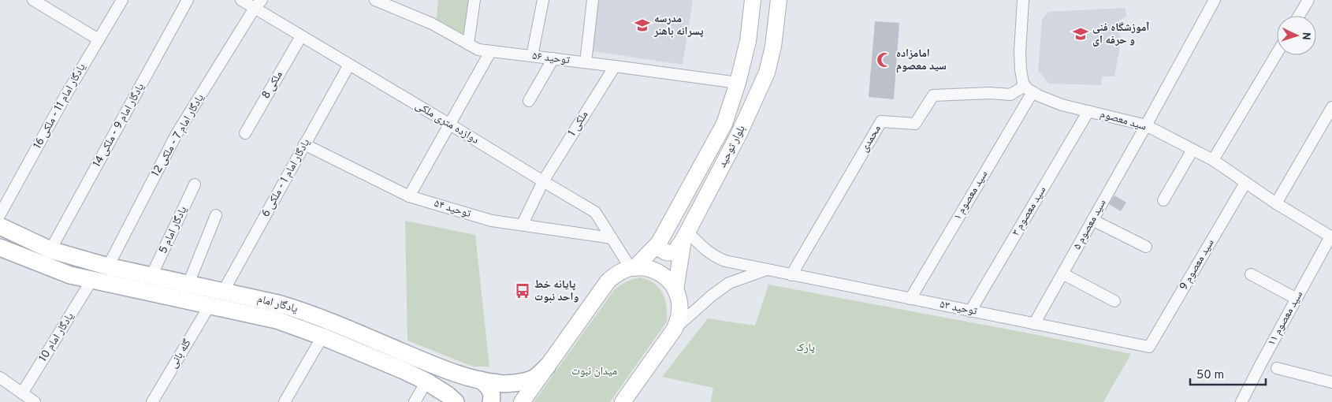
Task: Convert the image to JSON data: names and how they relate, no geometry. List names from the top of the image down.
{
  "streets": {
    "main road": ["بلوار توحید", "یادگار امام"],
    "street": [
      "توحید ۵۶",
      "ملکی 8",
      "یادگار امام 11 - ملکی 16",
      "سید معصوم",
      "دوازده متری ملکی",
      "ملکی 1",
      "یادگار امام 9 - ملکی 14",
      "یادگار امام 7 - ملکی 12",
      "محمدی",
      "یادگار امام 1 - ملکی 6",
      "سید معصوم ۱",
      "توحید ۵۴",
      "سید معصوم ۳",
      "سید معصوم ۵",
      "یادگار امام 5",
      "سید معصوم 9",
      "توحید ۵۳",
      "سید معصوم ۱۱",
      "یادگار امام 10",
      "گله بانی"
    ]
  },
  "crossings": [
    ["توحید ۵۶", "ملکی 1"],
    ["توحید ۵۶", "بلوار توحید"],
    ["ملکی 8", "دوازده متری ملکی"],
    ["سید معصوم", "محمدی"],
    ["سید معصوم", "سید معصوم ۱"],
    ["سید معصوم", "سید معصوم ۳"],
    ["سید معصوم", "سید معصوم ۵"],
    ["سید معصوم", "سید معصوم 9"],
    ["سید معصوم", "سید معصوم ۱۱"],
    ["دوازده متری ملکی", "ملکی 1"],
    ["دوازده متری ملکی", "یادگار امام 7 - ملکی 12"],
    ["دوازده متری ملکی", "بلوار توحید"],
    ["دوازده متری ملکی", "یادگار امام 1 - ملکی 6"],
    ["دوازده متری ملکی", "توحید ۵۴"],
    ["ملکی 1", "توحید ۵۴"],
    ["یادگار امام 9 - ملکی 14", "یادگار امام"],
    ["یادگار امام 7 - ملکی 12", "یادگار امام"],
    ["محمدی", "سید معصوم ۱"],
    ["محمدی", "توحید ۵۳"],
    ["بلوار توحید", "توحید ۵۳"],
    ["یادگار امام 1 - ملکی 6", "توحید ۵۴"],
    ["یادگار امام 1 - ملکی 6", "یادگار امام"],
    ["سید معصوم ۱", "توحید ۵۳"],
    ["سید معصوم ۳", "توحید ۵۳"],
    ["سید معصوم ۵", "توحید ۵۳"],
    ["یادگار امام 5", "یادگار امام"],
    ["سید معصوم 9", "توحید ۵۳"],
    ["یادگار امام", "یادگار امام 10"],
    ["یادگار امام", "گله بانی"]
  ],
  "parks": ["پارک", "میدان نبوت"],
  "places": {
    "school or university": ["مدرسه پسرانه باهنر", "آموزشگاه فنی و حرفه ای"],
    "mosque": ["امامزاده سید معصوم"],
    "bus stop": ["پایانه خط واحد نبوت"]
  },
  "scale_bar": "50 m",
  "north": "right"
}
